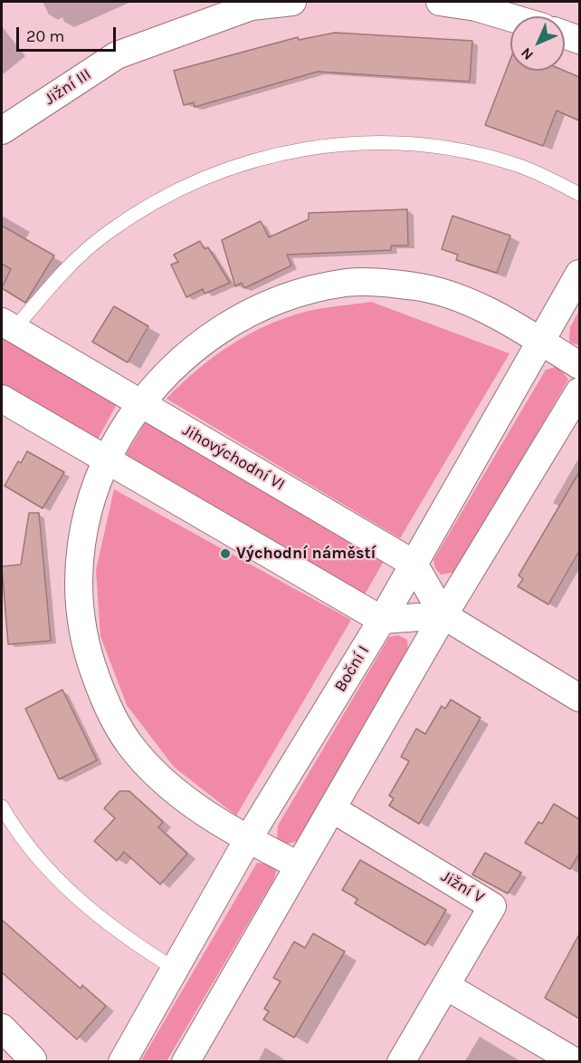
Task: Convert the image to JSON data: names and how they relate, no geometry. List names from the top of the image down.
{
  "streets": {
    "street": [
      "Jižní III",
      "Jihovýchodní VI",
      "Boční I",
      "Jižní V"
    ]
  },
  "crossings": [
    ["Jihovýchodní VI", "Boční I"]
  ],
  "places": ["Východní náměstí"],
  "scale_bar": "20 m",
  "north": "bottom left"
}
